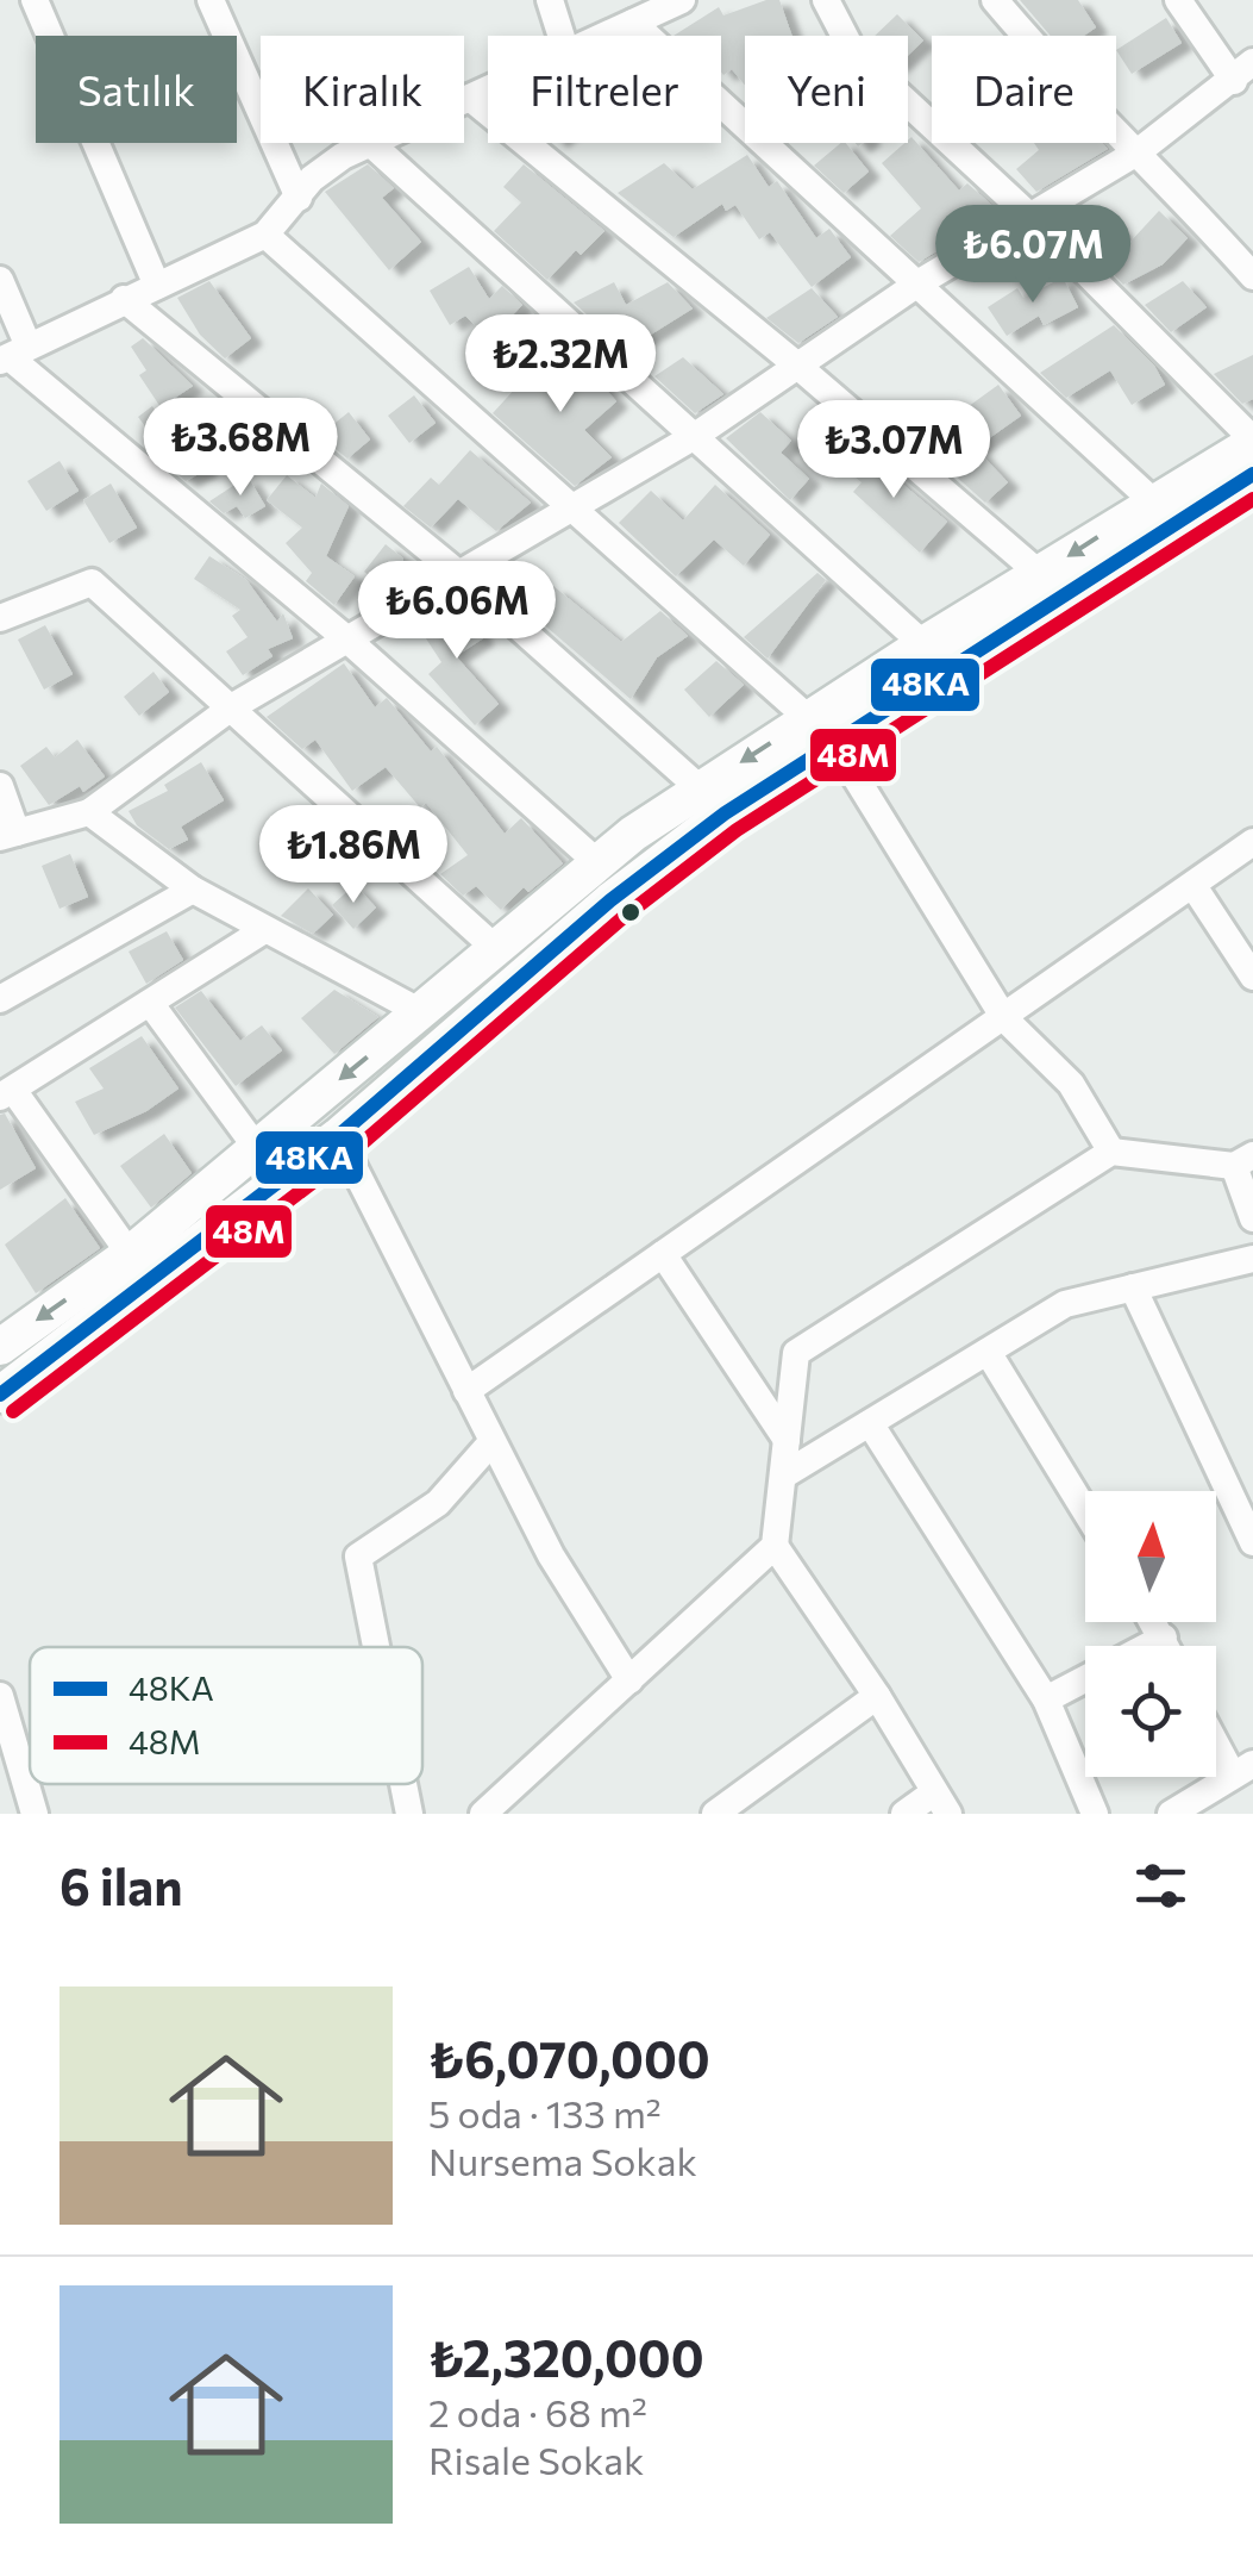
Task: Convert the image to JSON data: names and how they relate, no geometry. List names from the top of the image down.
{
  "lines": ["transit line 48KA", "transit line 48M"],
  "legend": ["48KA", "48M"],
  "north": "top",
  "page": {
    "chip": [
      "Satılık",
      "Kiralık",
      "Filtreler",
      "Yeni",
      "Daire"
    ],
    "price": [
      "₺6.07M",
      "₺2.32M",
      "₺3.68M",
      "₺3.07M",
      "₺6.06M",
      "₺1.86M"
    ],
    "heading": "6 ilan",
    "list": [
      {
        "name": "₺6,070,000",
        "note": "5 oda · 133 m² · Nursema Sokak"
      },
      {
        "name": "₺2,320,000",
        "note": "2 oda · 68 m² · Risale Sokak"
      }
    ]
  }
}
